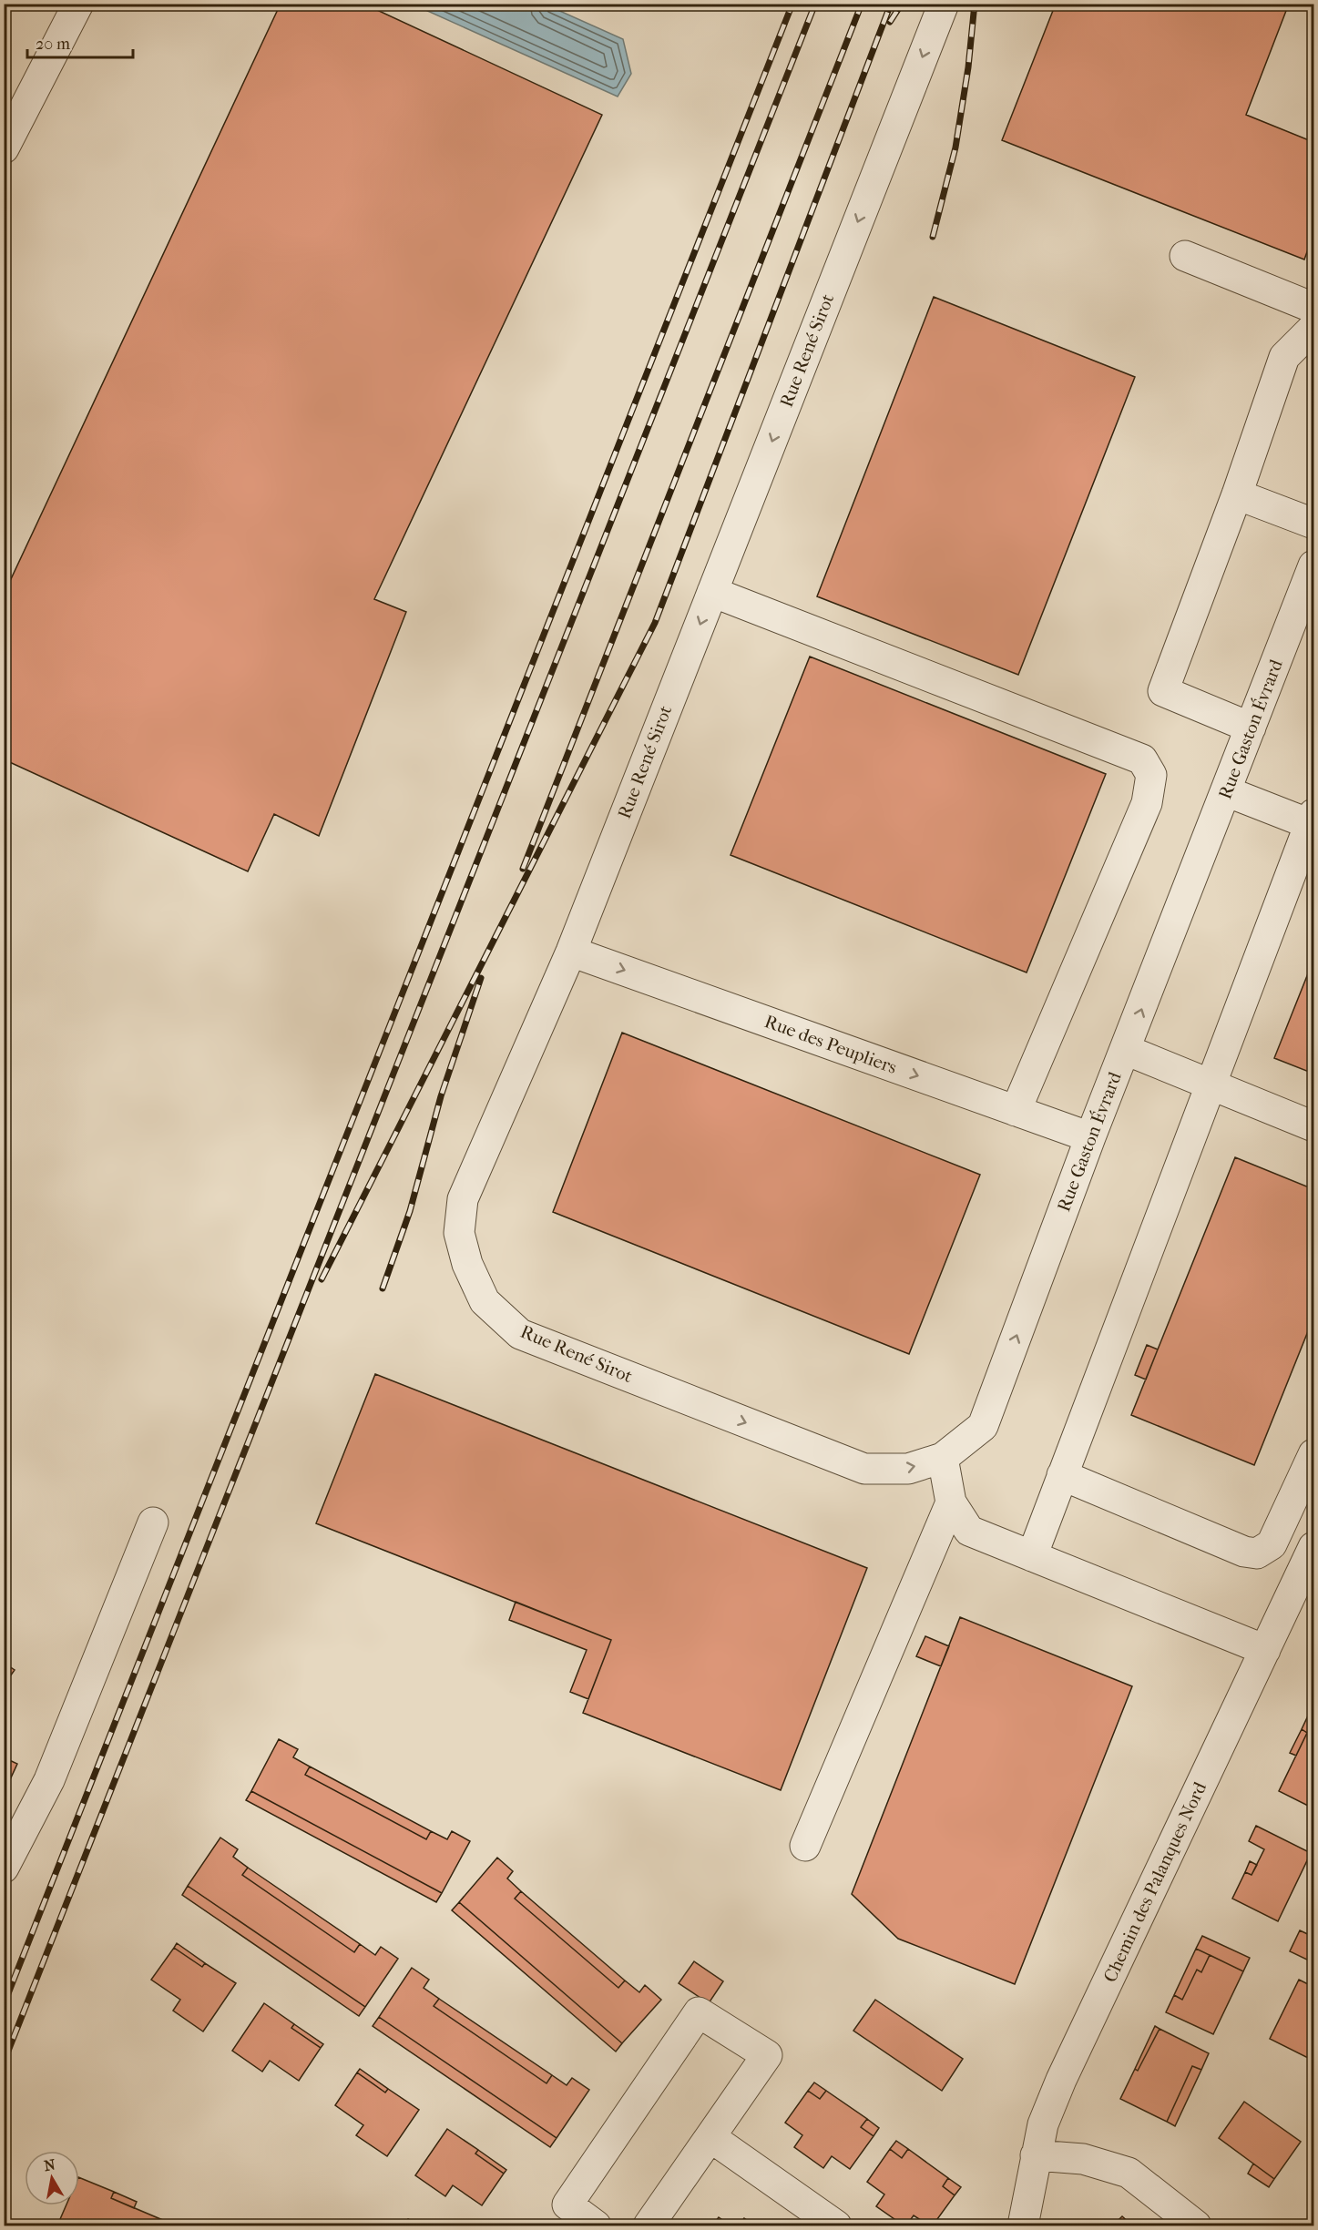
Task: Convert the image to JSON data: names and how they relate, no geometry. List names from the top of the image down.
{
  "streets": {
    "street": [
      "Rue René Sirot",
      "Rue Gaston Évrard",
      "Rue des Peupliers",
      "Chemin des Palanques Nord"
    ]
  },
  "crossings": [
    ["Rue René Sirot", "Rue Gaston Évrard"],
    ["Rue René Sirot", "Rue des Peupliers"],
    ["Rue Gaston Évrard", "Rue des Peupliers"]
  ],
  "one_way": ["Rue René Sirot", "Rue des Peupliers"],
  "scale_bar": "20 m",
  "north": "top"
}
